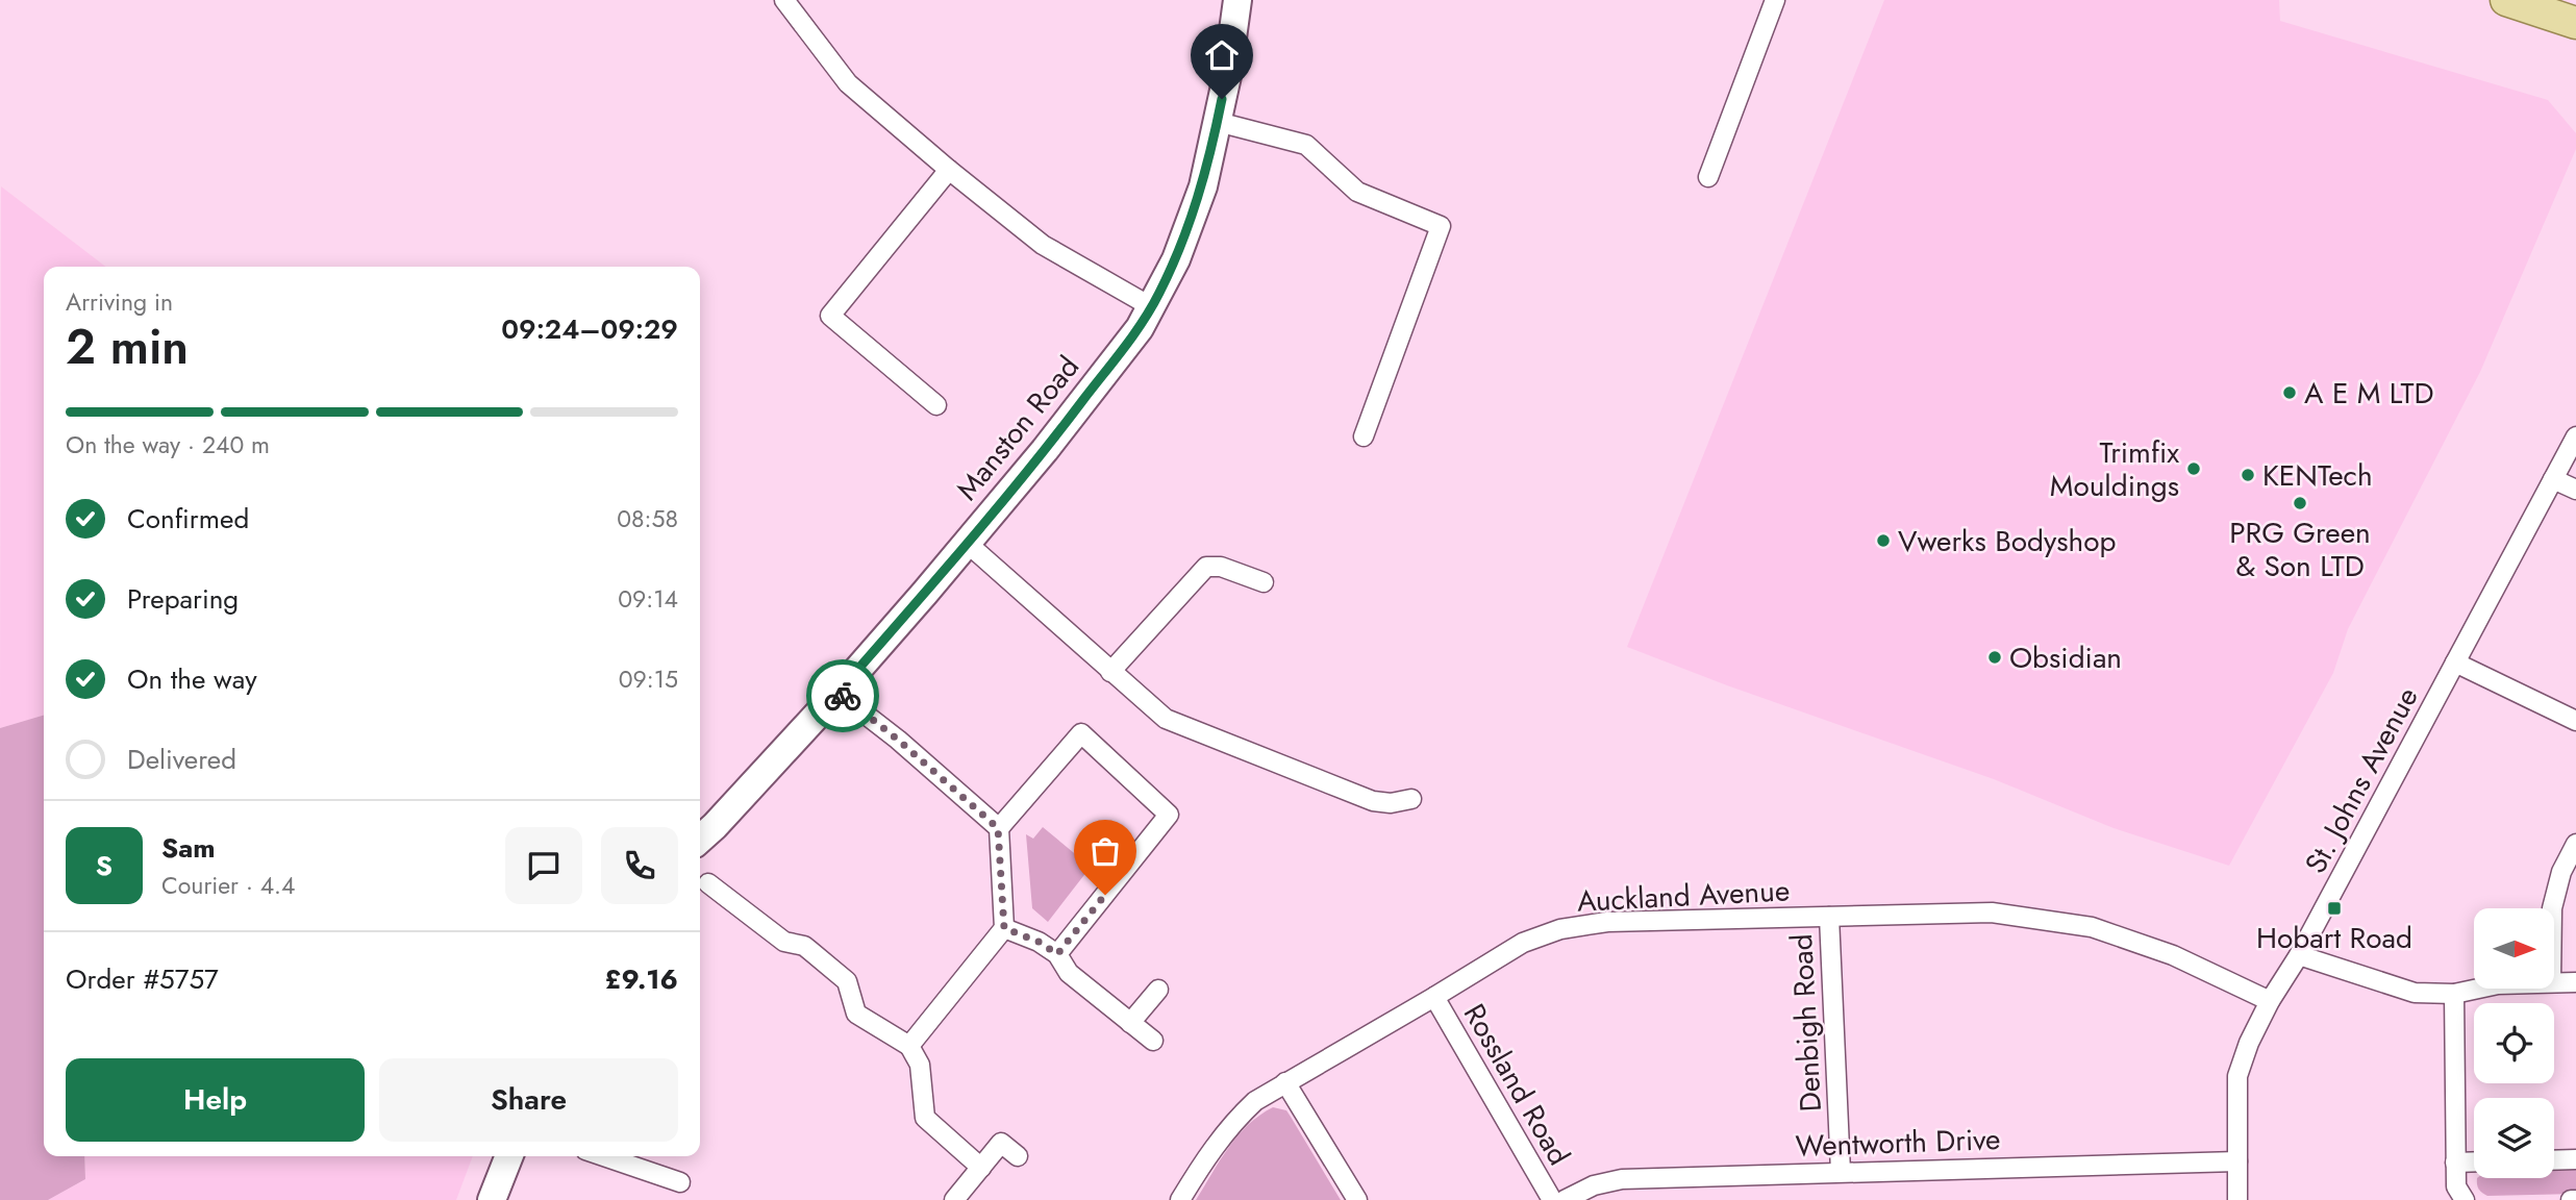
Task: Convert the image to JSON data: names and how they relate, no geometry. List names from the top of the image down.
{
  "streets": {
    "main road": ["Manston Road"],
    "street": [
      "St. Johns Avenue",
      "Auckland Avenue",
      "Denbigh Road",
      "Rossland Road",
      "Wentworth Drive"
    ]
  },
  "crossings": [
    ["St. Johns Avenue", "Auckland Avenue"],
    ["St. Johns Avenue", "Wentworth Drive"],
    ["Auckland Avenue", "Denbigh Road"],
    ["Auckland Avenue", "Rossland Road"],
    ["Denbigh Road", "Wentworth Drive"]
  ],
  "places": {
    "other": [
      "A E M LTD",
      "Trimfix Mouldings",
      "KENTech",
      "PRG Green & Son LTD",
      "Vwerks Bodyshop",
      "Obsidian"
    ],
    "transit": ["Hobart Road"]
  },
  "north": "right",
  "page": {
    "heading": ["2 min", "Arriving in", "09:24–09:29"],
    "panel": [
      "Sam",
      "Courier · 4.4",
      "Order #5757",
      "£9.16"
    ],
    "bar": "On the way · 240 m",
    "list": [
      ["Confirmed", "08:58"],
      ["Preparing", "09:14"],
      ["On the way", "09:15"],
      "Delivered"
    ],
    "round": "S",
    "buttons": ["Help", "Share"]
  }
}
